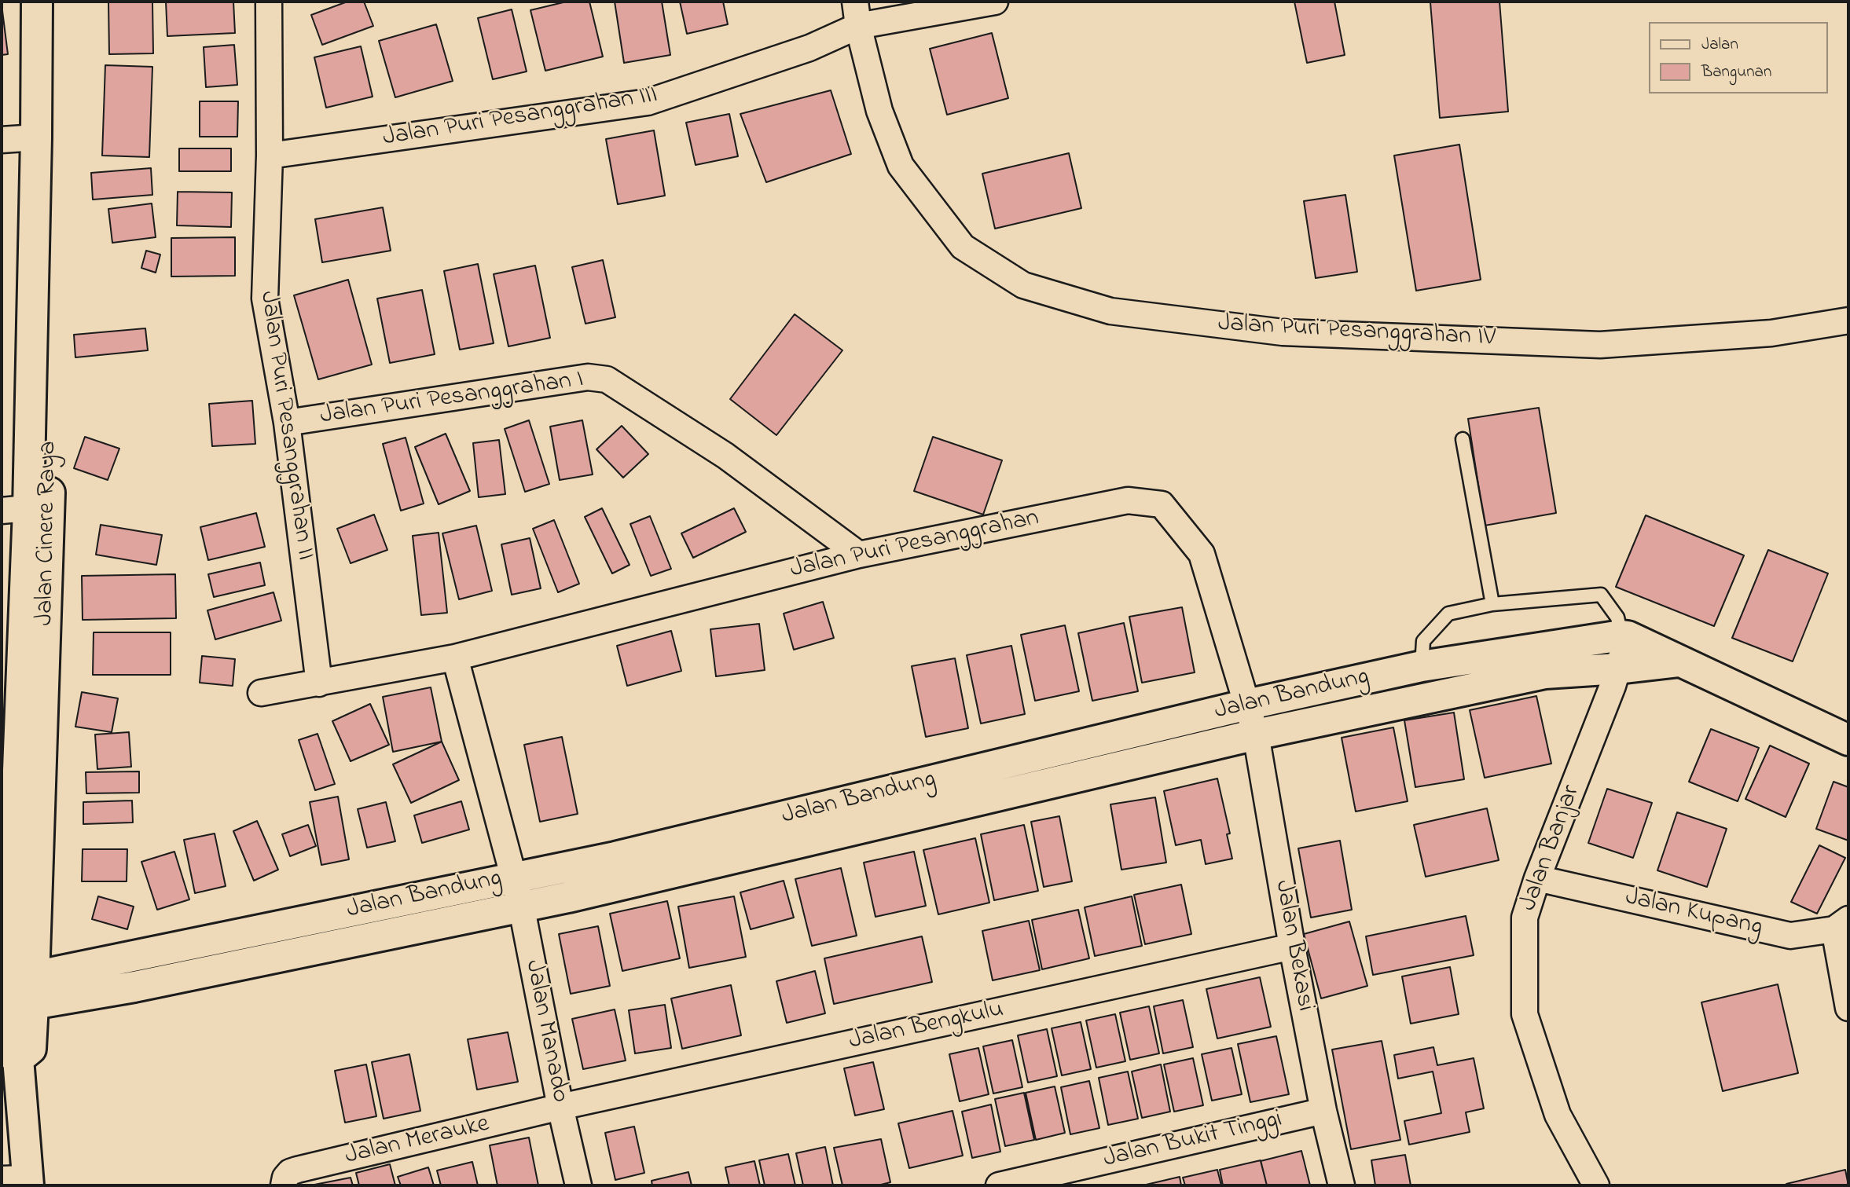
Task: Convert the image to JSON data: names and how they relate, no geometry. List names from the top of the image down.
{
  "streets": {
    "street": [
      "Jalan Puri Pesanggrahan III",
      "Jalan Puri Pesanggrahan IV",
      "Jalan Puri Pesanggrahan I",
      "Jalan Puri Pesanggrahan II",
      "Jalan Cinere Raya",
      "Jalan Puri Pesanggrahan",
      "Jalan Bandung",
      "Jalan Banjar",
      "Jalan Kupang",
      "Jalan Bekasi",
      "Jalan Bengkulu",
      "Jalan Manado",
      "Jalan Bukit Tinggi",
      "Jalan Merauke"
    ]
  },
  "crossings": [
    ["Jalan Puri Pesanggrahan III", "Jalan Puri Pesanggrahan IV"],
    ["Jalan Puri Pesanggrahan III", "Jalan Puri Pesanggrahan II"],
    ["Jalan Puri Pesanggrahan I", "Jalan Puri Pesanggrahan II"],
    ["Jalan Puri Pesanggrahan I", "Jalan Puri Pesanggrahan"],
    ["Jalan Puri Pesanggrahan II", "Jalan Puri Pesanggrahan"],
    ["Jalan Cinere Raya", "Jalan Bandung"],
    ["Jalan Puri Pesanggrahan", "Jalan Bandung"],
    ["Jalan Puri Pesanggrahan", "Jalan Bekasi"],
    ["Jalan Bandung", "Jalan Banjar"],
    ["Jalan Bandung", "Jalan Bekasi"],
    ["Jalan Bandung", "Jalan Manado"],
    ["Jalan Banjar", "Jalan Kupang"],
    ["Jalan Bekasi", "Jalan Bengkulu"],
    ["Jalan Bekasi", "Jalan Bukit Tinggi"],
    ["Jalan Bengkulu", "Jalan Manado"],
    ["Jalan Bengkulu", "Jalan Merauke"],
    ["Jalan Manado", "Jalan Merauke"]
  ],
  "legend": ["Jalan", "Bangunan"]
}
